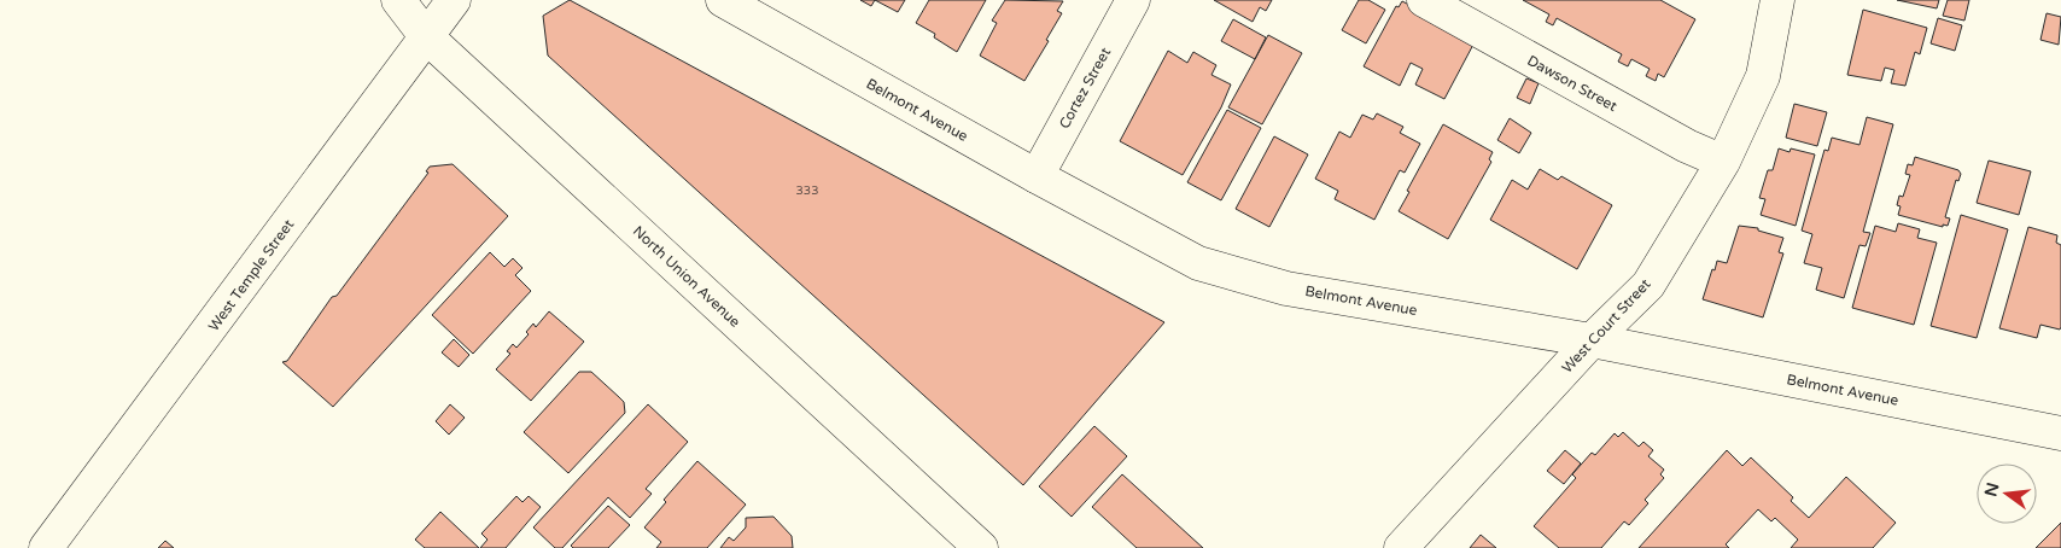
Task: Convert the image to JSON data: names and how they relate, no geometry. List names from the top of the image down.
{
  "streets": {
    "street": [
      "Dawson Street",
      "Cortez Street",
      "Belmont Avenue",
      "West Temple Street",
      "North Union Avenue",
      "West Court Street"
    ]
  },
  "crossings": [
    ["Dawson Street", "West Court Street"],
    ["Cortez Street", "Belmont Avenue"],
    ["Belmont Avenue", "West Court Street"],
    ["West Temple Street", "North Union Avenue"]
  ],
  "house_numbers": ["333"],
  "north": "left"
}
